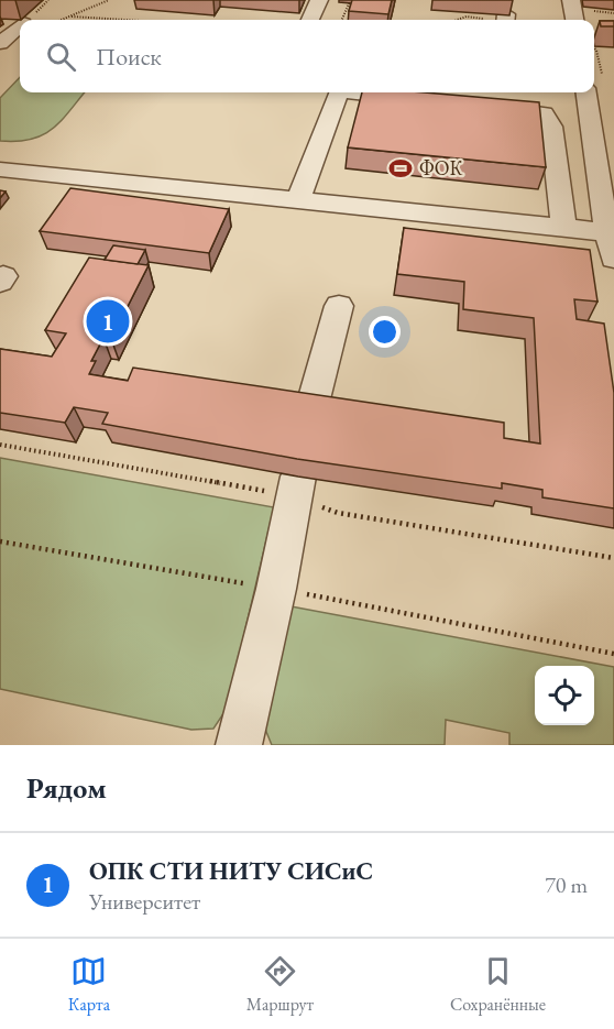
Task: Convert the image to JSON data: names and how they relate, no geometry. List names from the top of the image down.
{
  "places": {
    "sports": ["ФОК"]
  },
  "page": {
    "search": "Поиск",
    "pins": "1",
    "heading": "Рядом",
    "list": [
      {
        "mark": "1",
        "name": "ОПК СТИ НИТУ СИСиС",
        "note": "Университет",
        "value": "70 m"
      }
    ],
    "nav": ["Карта", "Маршрут", "Сохранённые"]
  }
}
